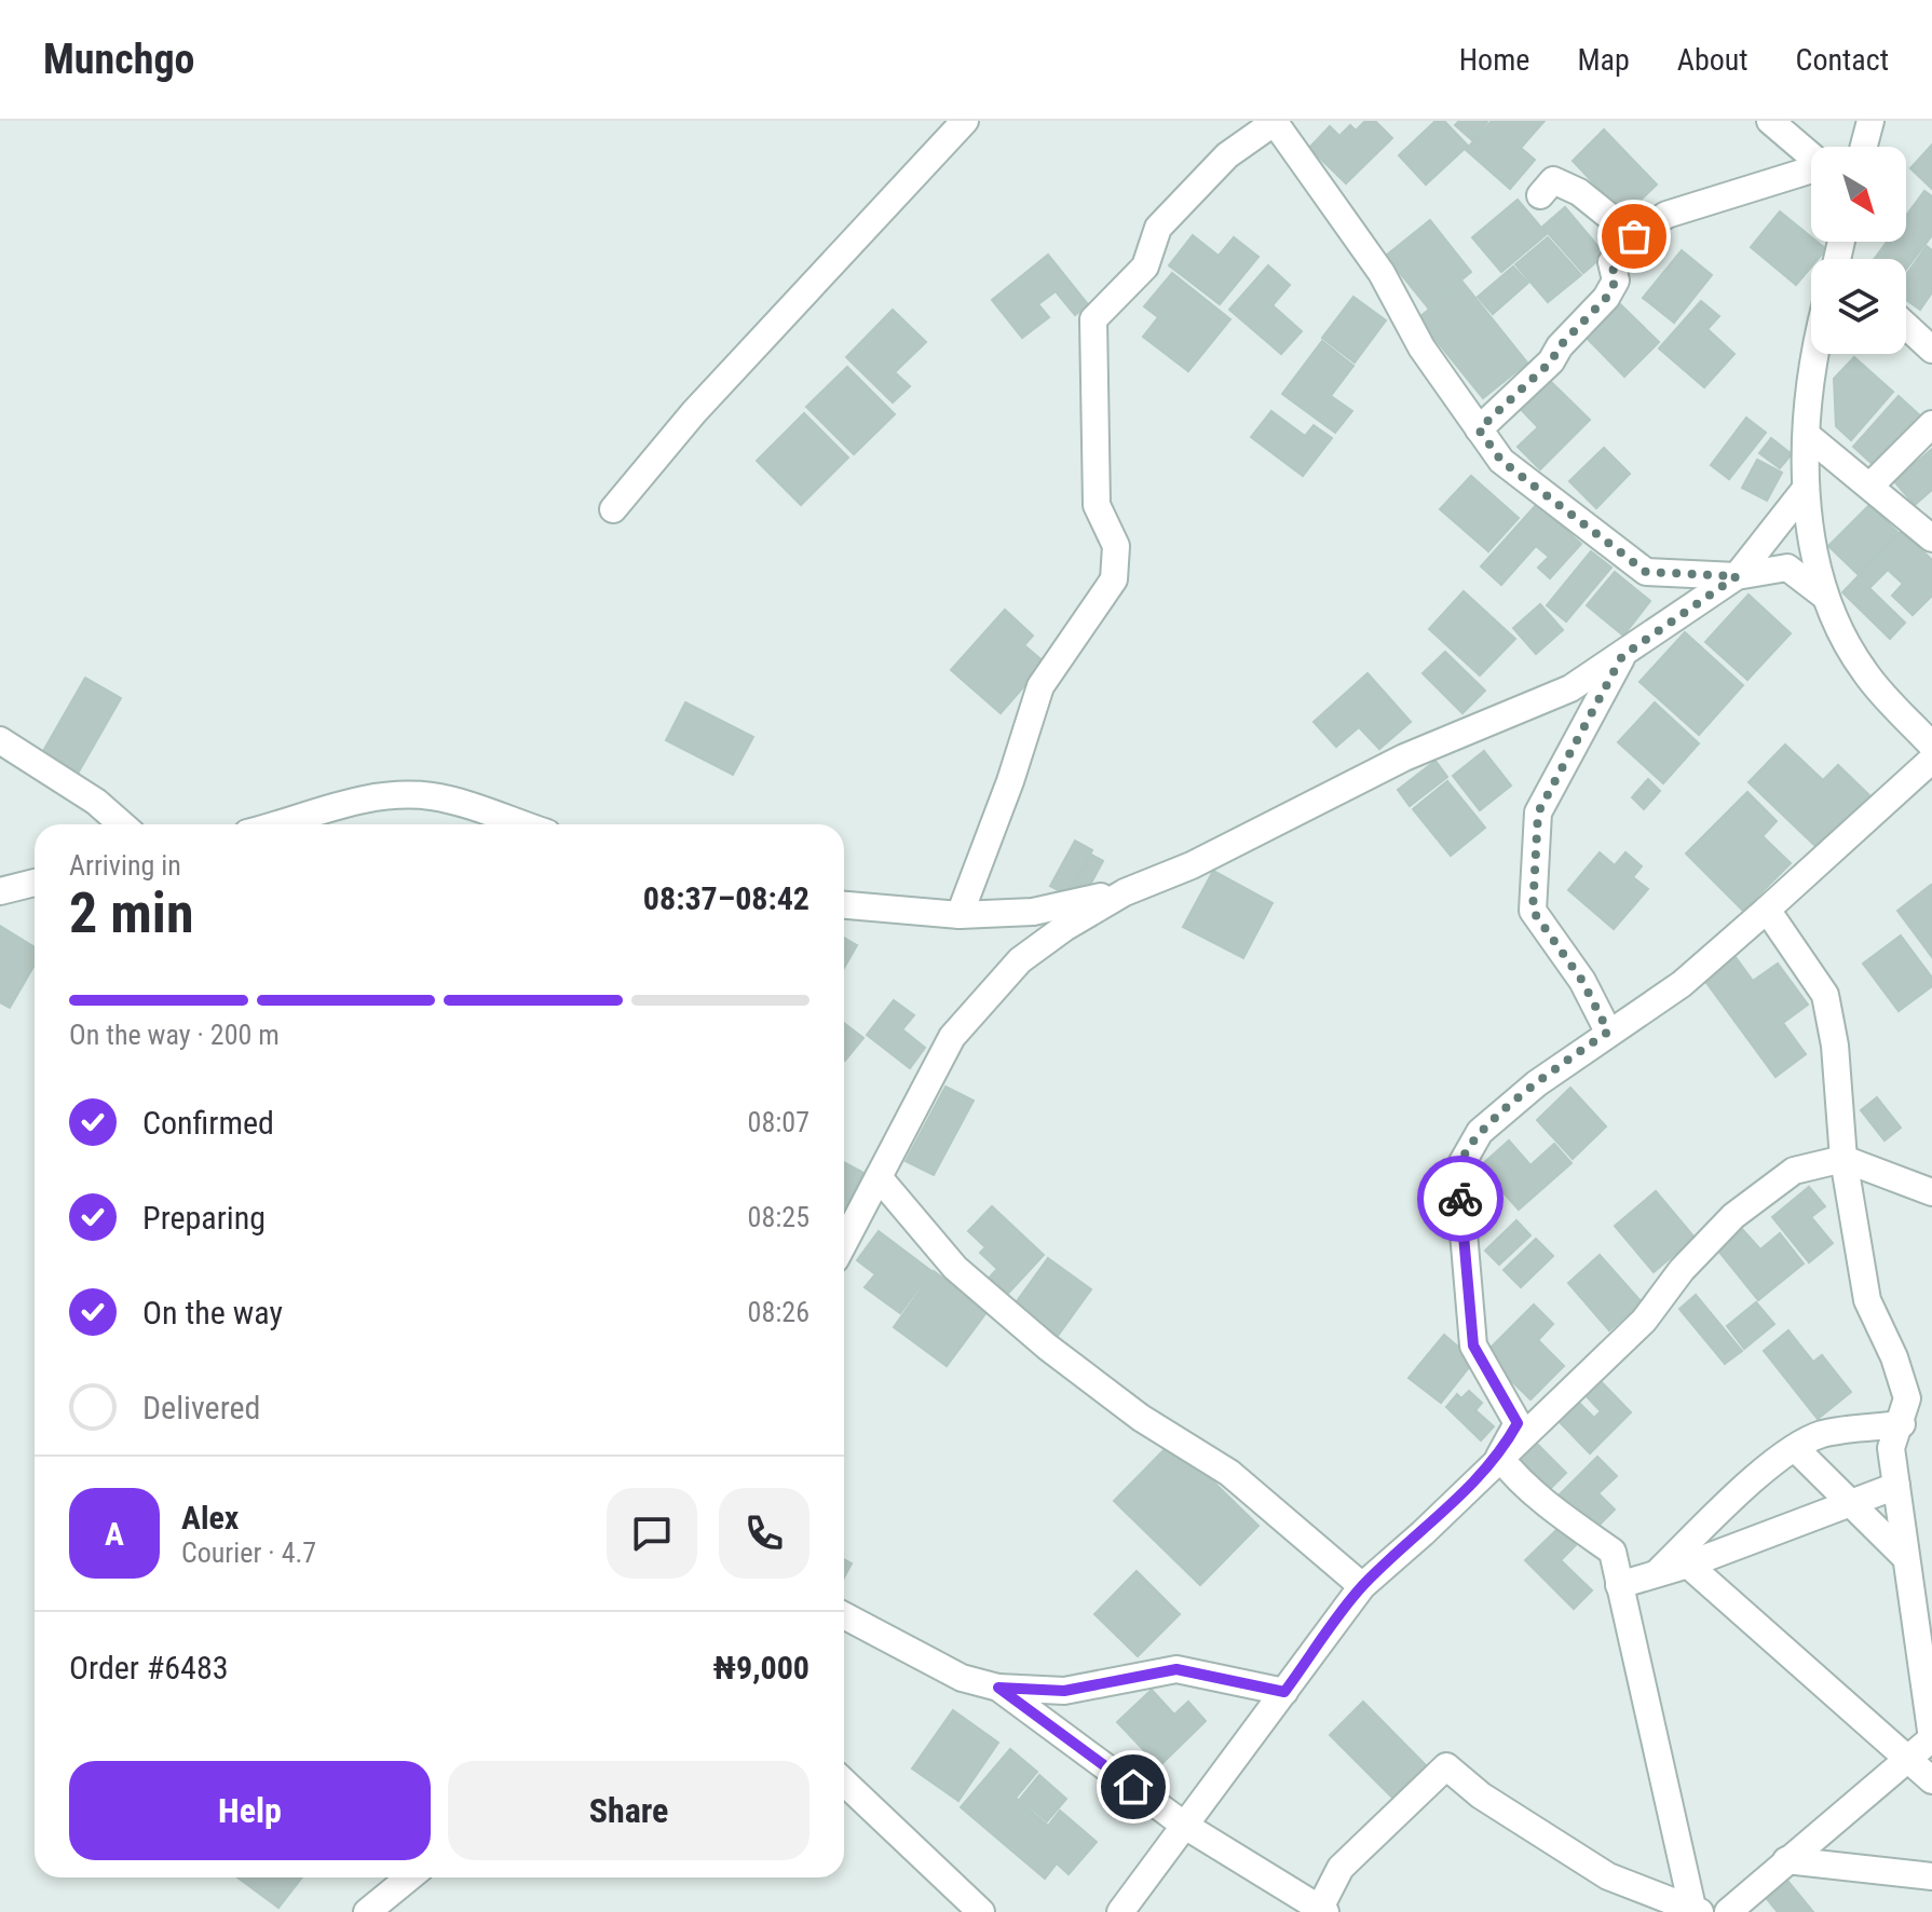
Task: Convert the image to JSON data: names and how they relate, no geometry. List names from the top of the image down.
{
  "north": "bottom right",
  "page": {
    "header": "Munchgo",
    "nav": [
      "Home",
      "Map",
      "About",
      "Contact"
    ],
    "heading": ["2 min", "Arriving in", "08:37–08:42"],
    "panel": [
      "Alex",
      "Courier · 4.7",
      "Order #6483",
      "₦9,000"
    ],
    "bar": "On the way · 200 m",
    "list": [
      ["Confirmed", "08:07"],
      ["Preparing", "08:25"],
      ["On the way", "08:26"],
      "Delivered"
    ],
    "round": "A",
    "buttons": ["Help", "Share"]
  }
}
